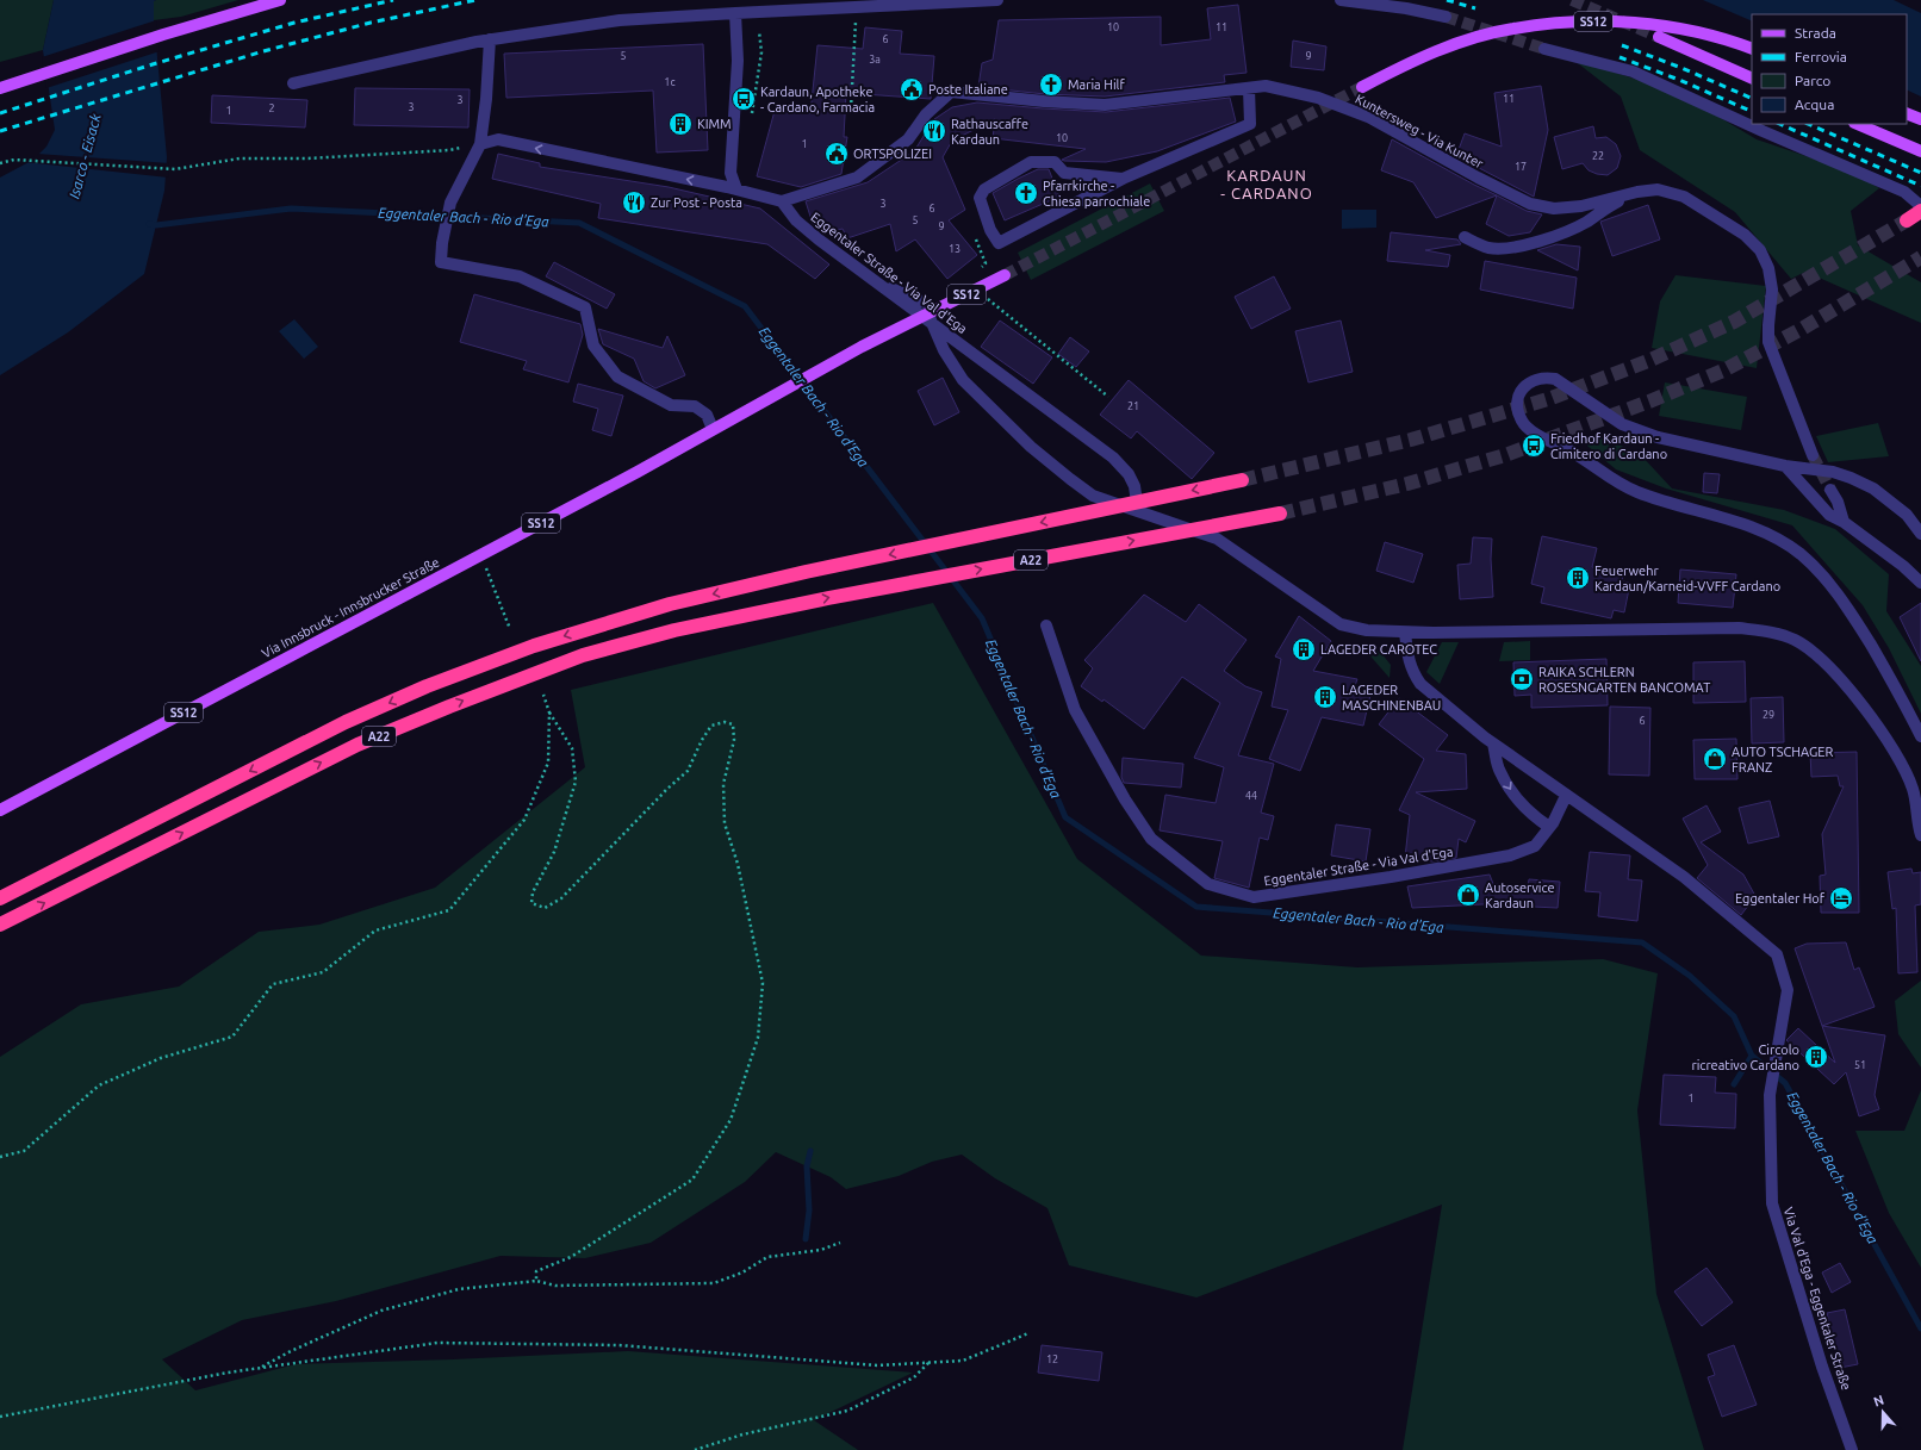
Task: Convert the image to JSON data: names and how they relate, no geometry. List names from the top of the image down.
{
  "streets": {
    "highway": ["A22"],
    "main road": ["SS12", "Via Innsbruck - Innsbrucker Straße"],
    "street": ["Kuntersweg - Via Kunter", "Eggentaler Straße - Via Val d'Ega", "Via Val d'Ega - Eggentaler Straße"]
  },
  "crossings": [
    ["SS12", "Via Innsbruck - Innsbrucker Straße"],
    ["Kuntersweg - Via Kunter", "Eggentaler Straße - Via Val d'Ega"],
    ["Eggentaler Straße - Via Val d'Ega", "Via Val d'Ega - Eggentaler Straße"]
  ],
  "districts": ["KARDAUN - CARDANO"],
  "water": ["Isarco - Eisack", "Eggentaler Bach - Rio d'Ega"],
  "places": {
    "church": ["Maria Hilf", "Pfarrkirche - Chiesa parrochiale"],
    "public building": ["Poste Italiane", "ORTSPOLIZEI"],
    "bus stop": ["Kardaun, Apotheke - Cardano, Farmacia", "Friedhof Kardaun - Cimitero di Cardano"],
    "building": [
      "KIMM",
      "Feuerwehr Kardaun/Karneid-VVFF Cardano",
      "LAGEDER CAROTEC",
      "LAGEDER MASCHINENBAU",
      "Circolo ricreativo Cardano"
    ],
    "restaurant": ["Rathauscaffe Kardaun", "Zur Post - Posta"],
    "bank": ["RAIKA SCHLERN ROSESNGARTEN BANCOMAT"],
    "shop": ["AUTO TSCHAGER FRANZ", "Autoservice Kardaun"],
    "hotel": ["Eggentaler Hof"]
  },
  "house_numbers": [
    "10",
    "11",
    "6",
    "5",
    "9",
    "3a",
    "1c",
    "11",
    "3",
    "3",
    "2",
    "1",
    "10",
    "1",
    "22",
    "17",
    "3",
    "6",
    "5",
    "9",
    "13",
    "21",
    "29",
    "6",
    "44",
    "51",
    "1",
    "12"
  ],
  "legend": [
    "Strada",
    "Ferrovia",
    "Parco",
    "Acqua"
  ],
  "north": "top"
}
